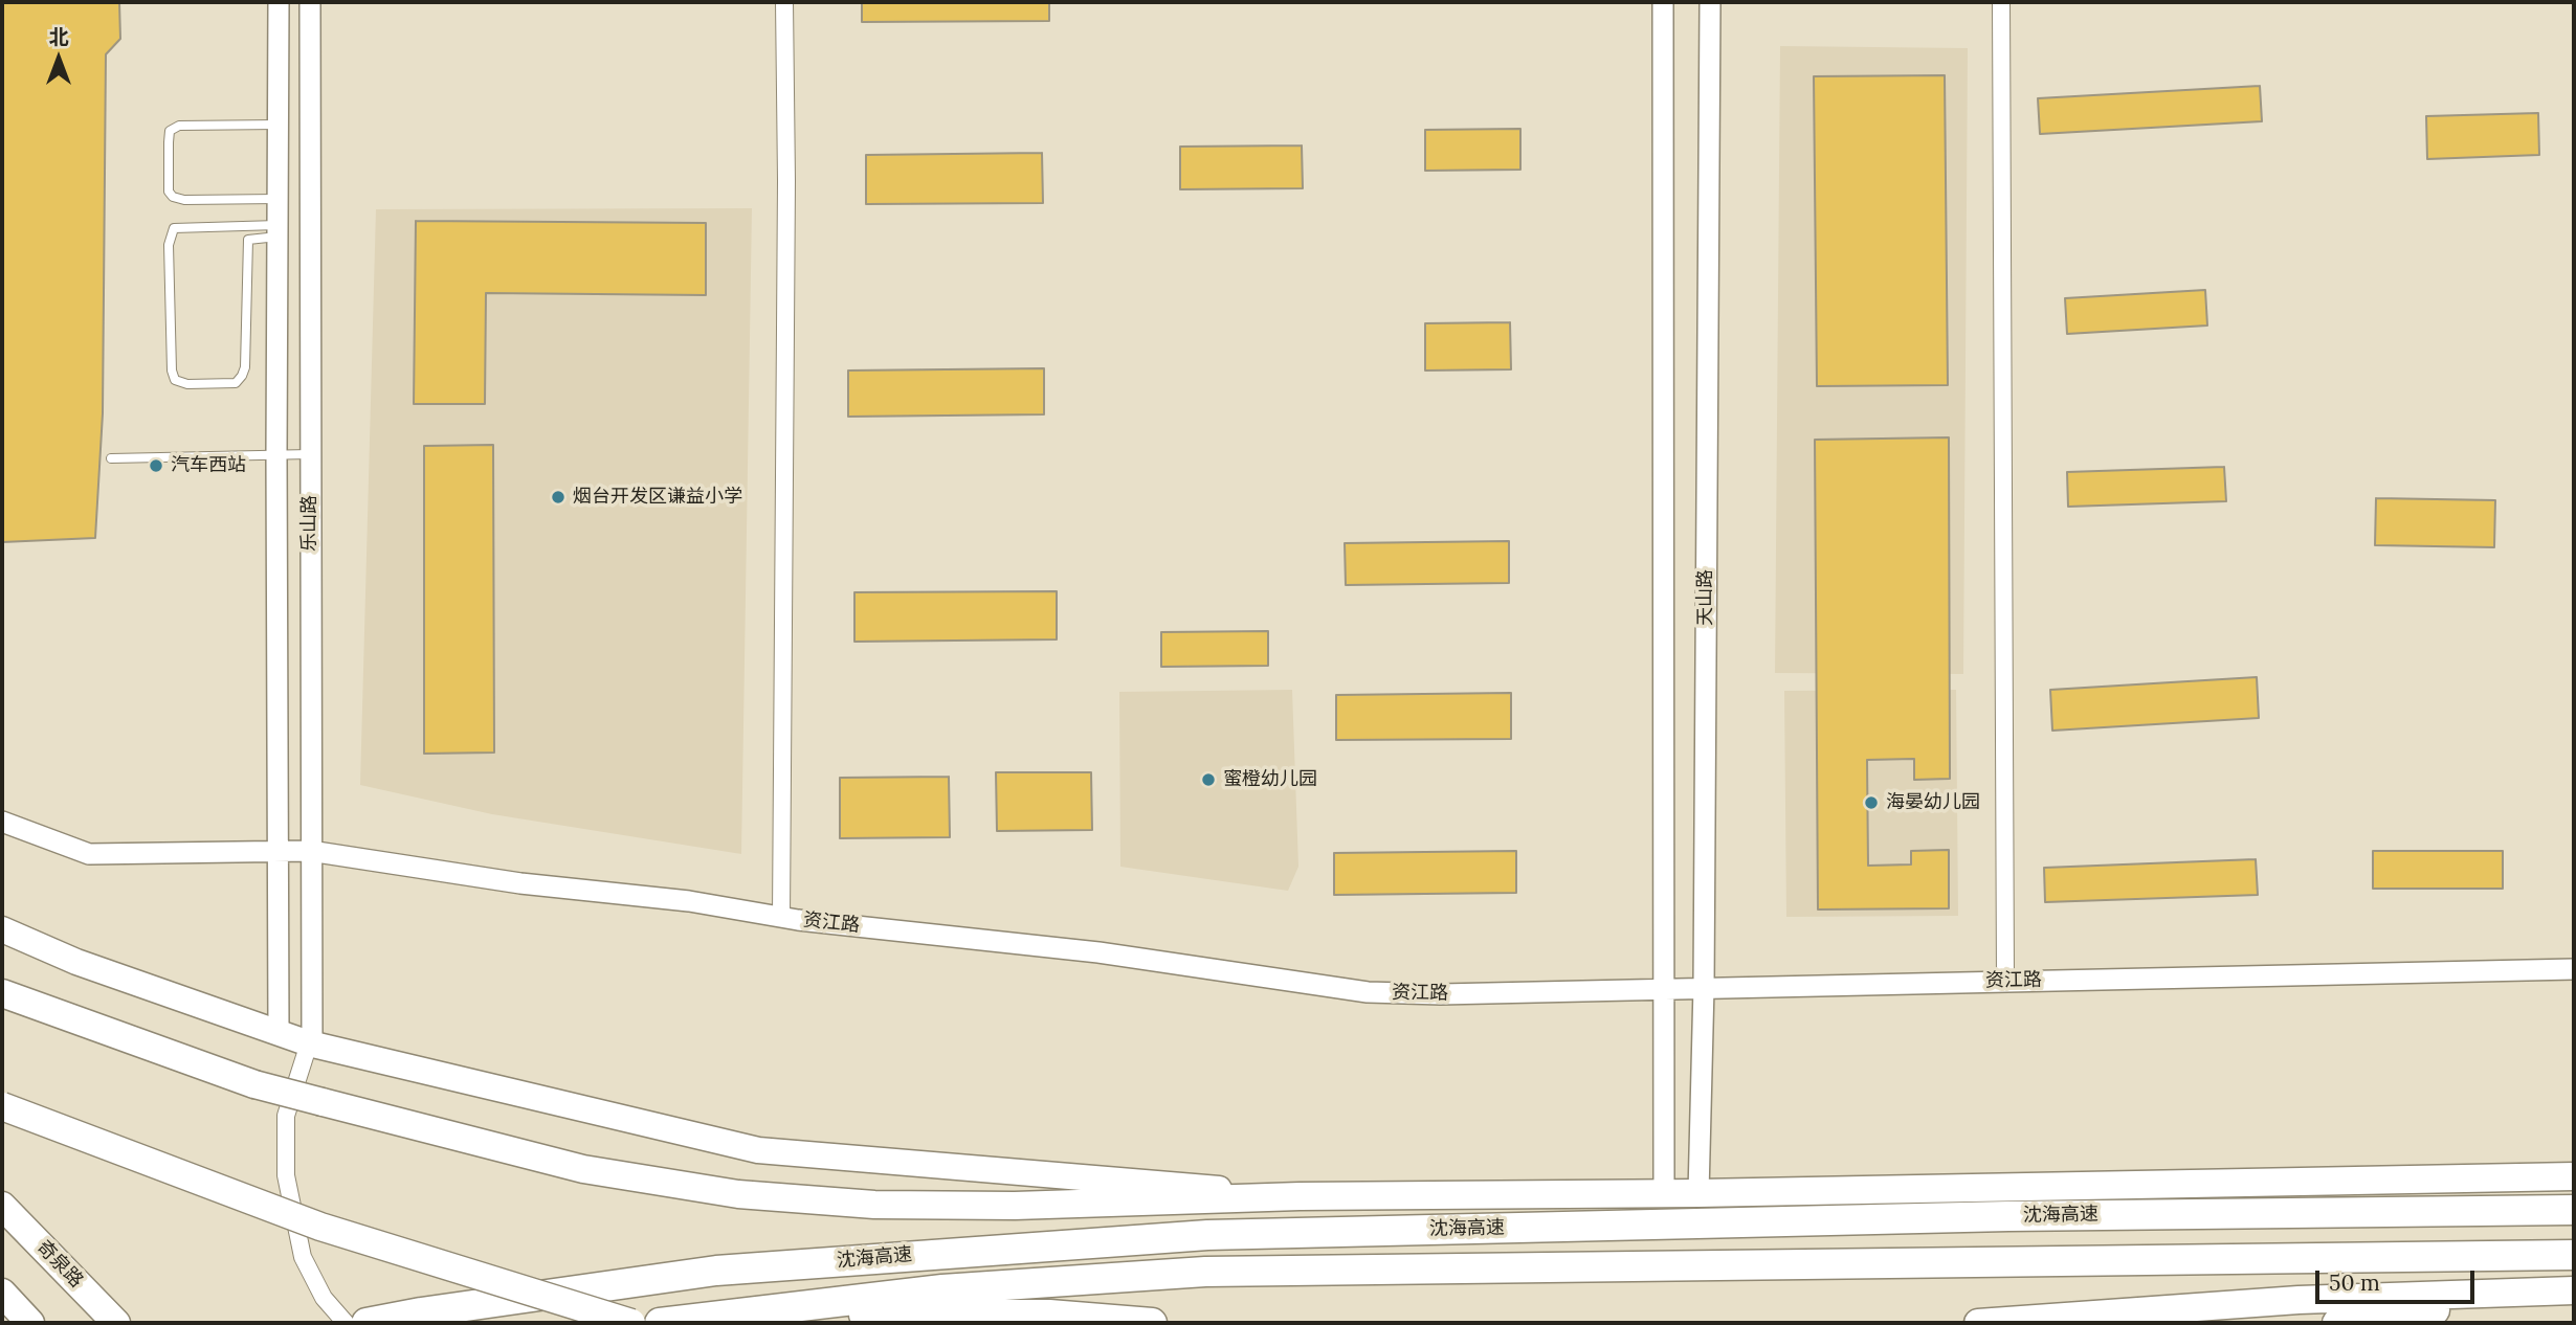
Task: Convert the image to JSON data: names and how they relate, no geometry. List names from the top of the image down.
{
  "streets": {
    "highway": ["沈海高速", "奇泉路"],
    "street": ["乐山路", "天山路", "资江路"]
  },
  "crossings": [
    ["乐山路", "资江路"],
    ["天山路", "资江路"]
  ],
  "places": [
    "汽车西站",
    "烟台开发区谦益小学",
    "蜜橙幼儿园",
    "海晏幼儿园"
  ],
  "scale_bar": "50 m",
  "north": "top"
}
